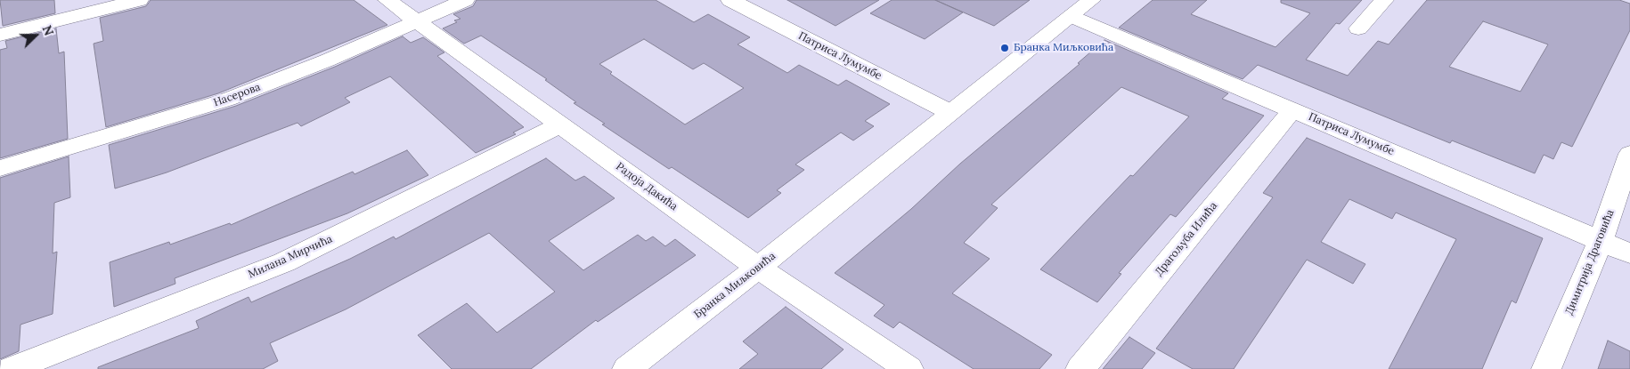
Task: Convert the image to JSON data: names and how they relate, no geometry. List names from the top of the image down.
{
  "streets": {
    "street": [
      "Патриса Лумумбе",
      "Насерова",
      "Радоја Дакића",
      "Драгољуба Илића",
      "Милана Мирчића",
      "Димитрија Драговића",
      "Бранка Миљковића"
    ]
  },
  "crossings": [
    ["Патриса Лумумбе", "Драгољуба Илића"],
    ["Патриса Лумумбе", "Димитрија Драговића"],
    ["Патриса Лумумбе", "Бранка Миљковића"],
    ["Насерова", "Радоја Дакића"],
    ["Радоја Дакића", "Милана Мирчића"],
    ["Радоја Дакића", "Бранка Миљковића"]
  ],
  "places": ["Бранка Миљковића"],
  "north": "right"
}
